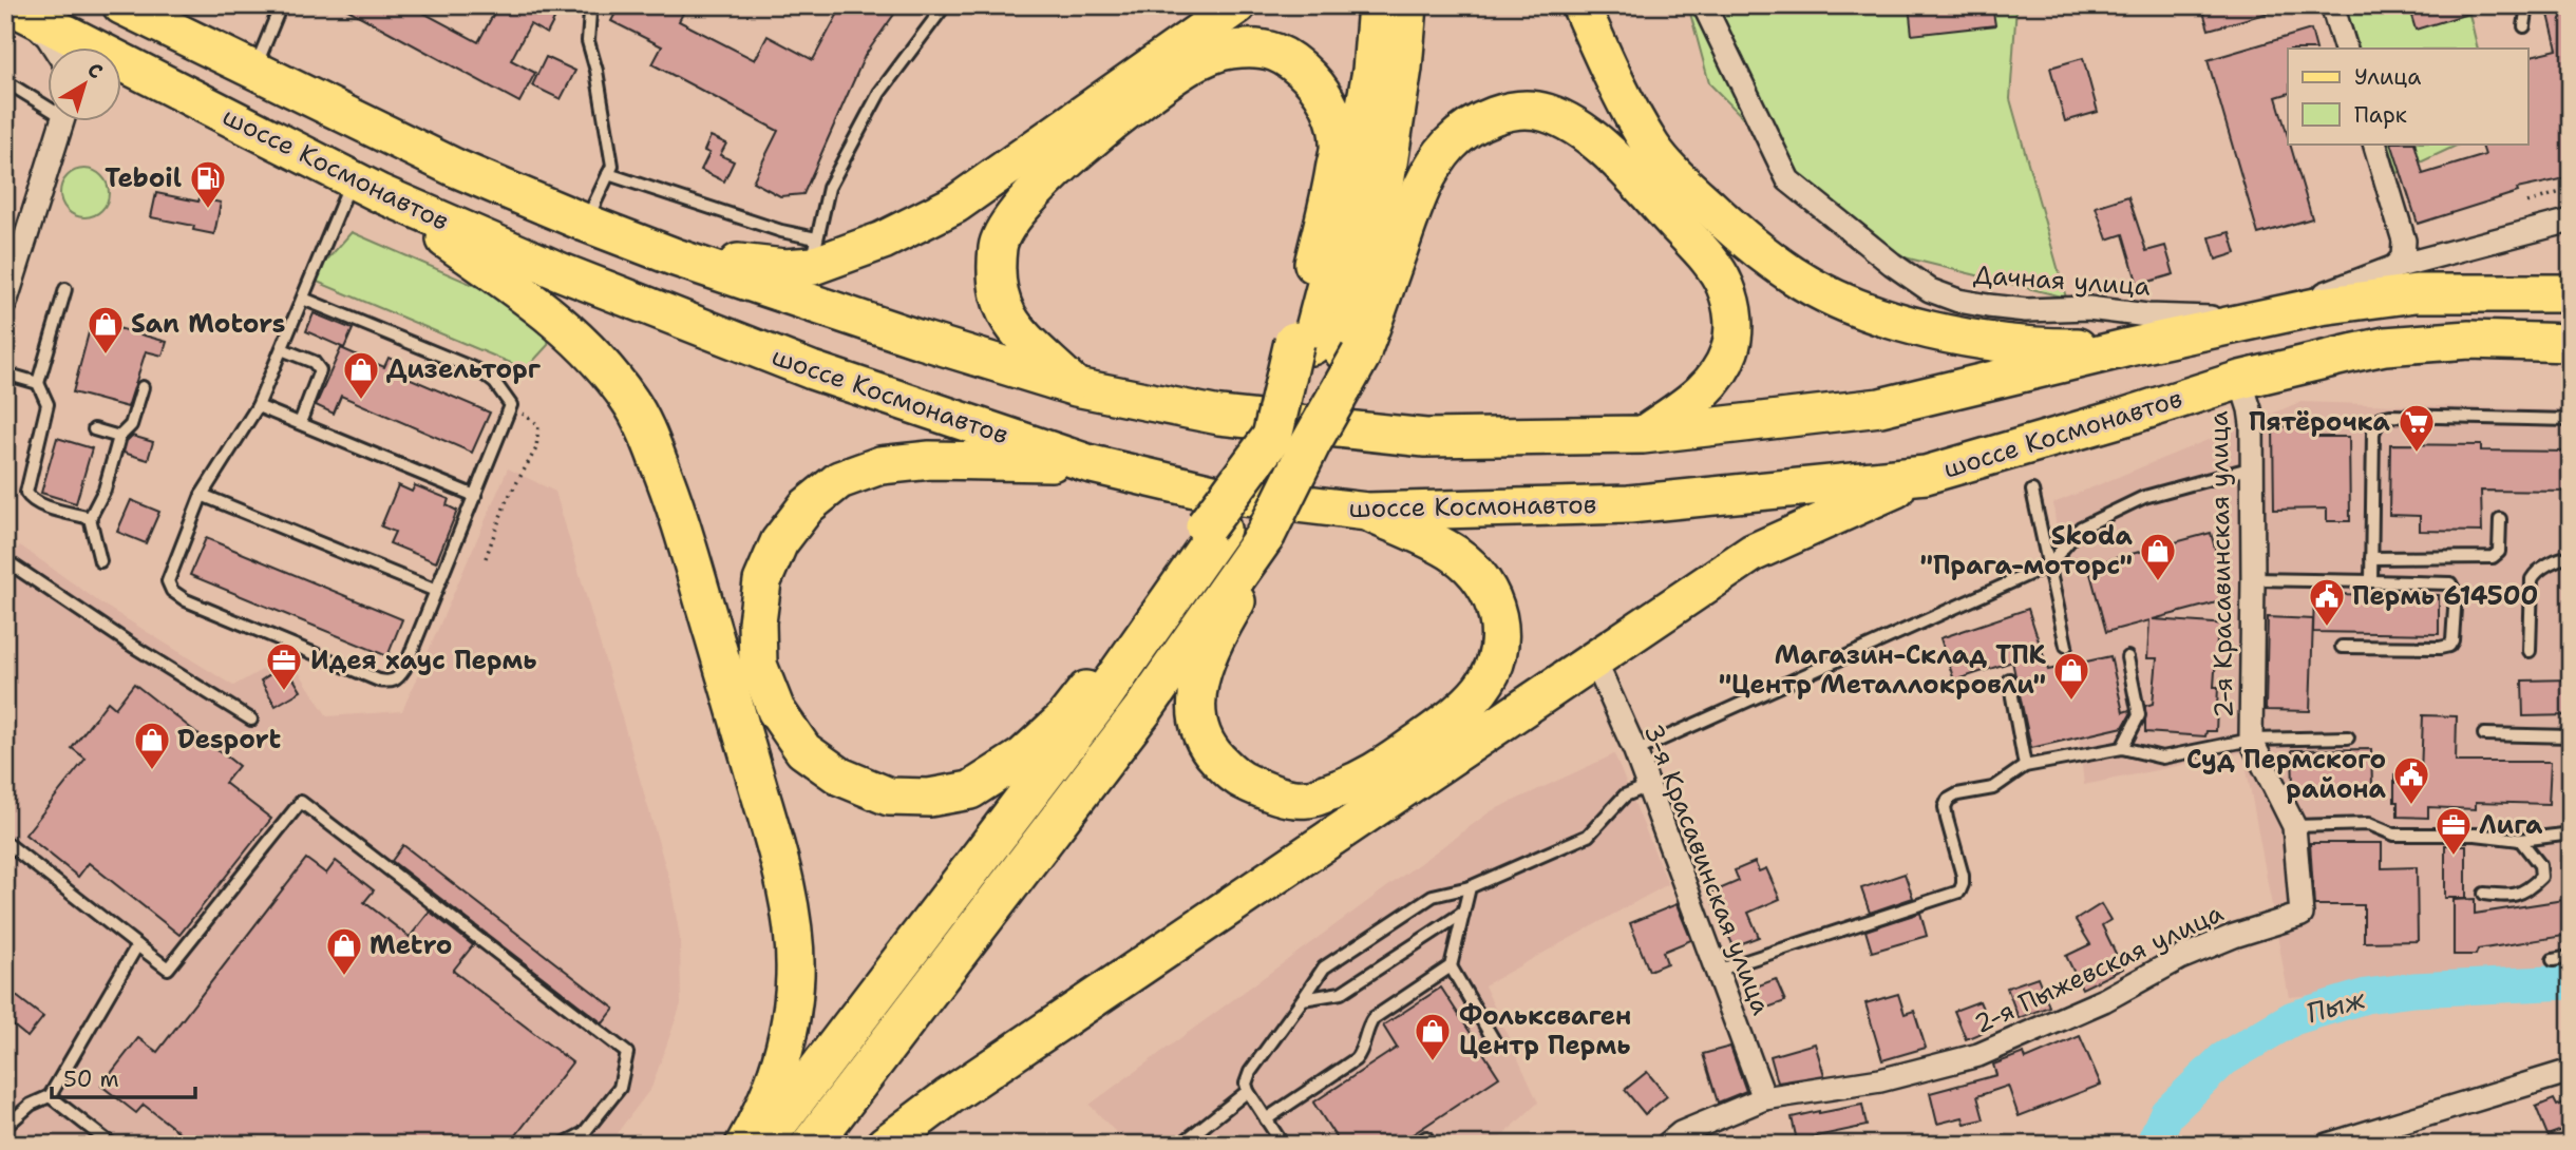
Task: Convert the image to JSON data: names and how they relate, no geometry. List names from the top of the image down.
{
  "streets": {
    "main road": ["шоссе Космонавтов"],
    "street": [
      "Дачная улица",
      "2-я Красавинская улица",
      "3-я Красавинская улица",
      "2-я Пыжевская улица"
    ]
  },
  "crossings": [
    ["шоссе Космонавтов", "Дачная улица"],
    ["шоссе Космонавтов", "2-я Красавинская улица"],
    ["2-я Красавинская улица", "2-я Пыжевская улица"],
    ["3-я Красавинская улица", "2-я Пыжевская улица"]
  ],
  "water": ["Пыж"],
  "places": {
    "fuel station": ["Teboil"],
    "shop": [
      "San Motors",
      "Дизельторг",
      "Skoda \"Прага-моторс\"",
      "Магазин-Склад ТПК \"Центр Металлокровли\"",
      "Desport",
      "Metro",
      "Фольксваген Центр Пермь"
    ],
    "supermarket": ["Пятёрочка"],
    "public building": ["Пермь 614500", "Суд Пермского района"],
    "office": ["Идея хаус Пермь", "Лига"]
  },
  "legend": ["Улица", "Парк"],
  "scale_bar": "50 m",
  "north": "top right"
}
